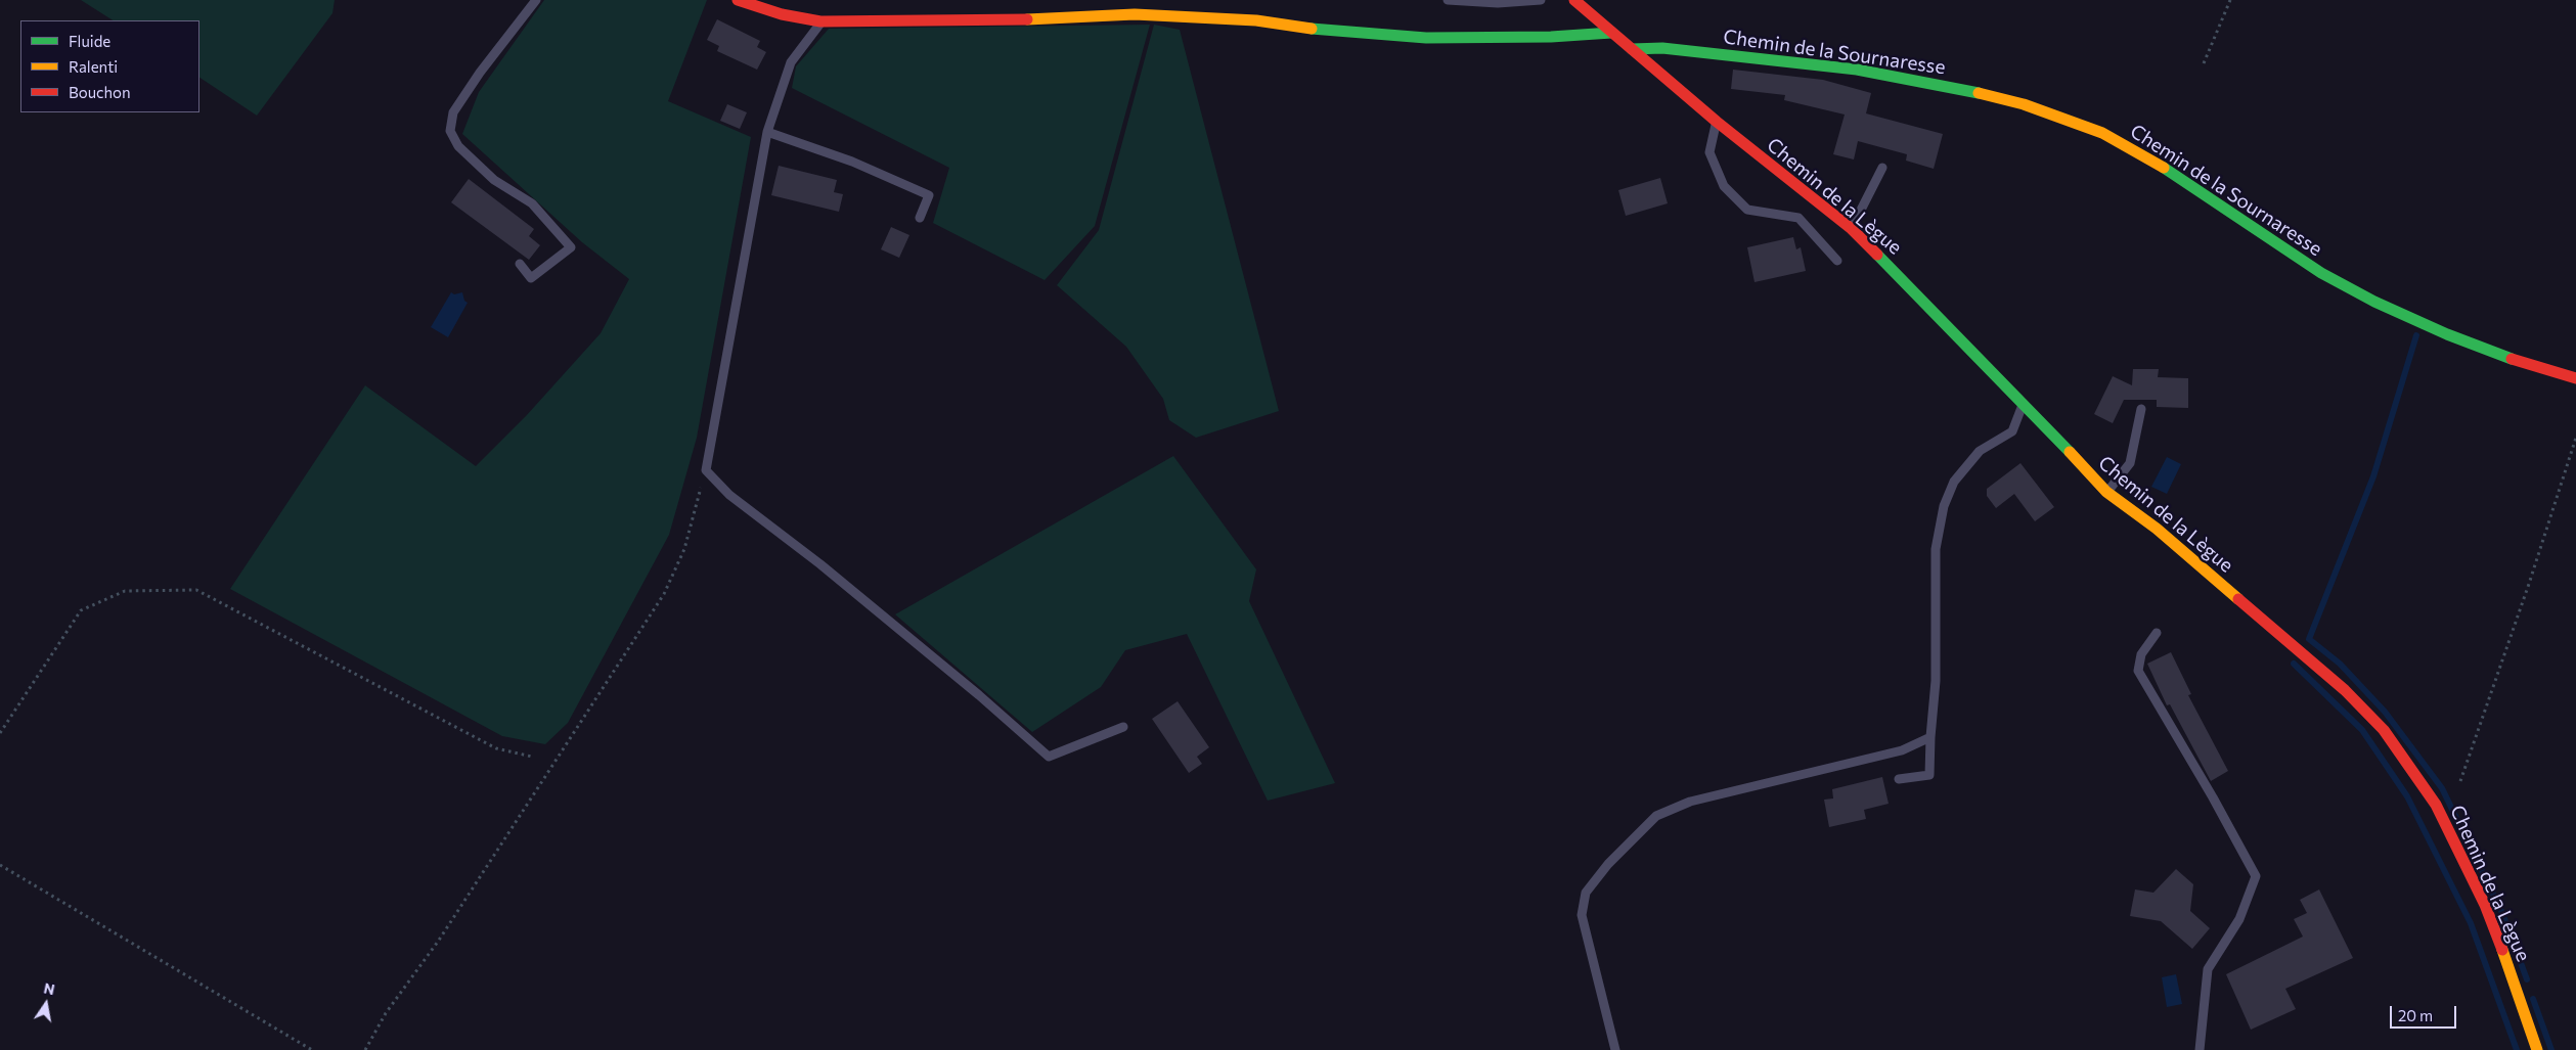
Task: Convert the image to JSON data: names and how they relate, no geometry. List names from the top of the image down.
{
  "streets": {
    "street": ["Chemin de la Sournaresse", "Chemin de la Lègue"]
  },
  "crossings": [
    ["Chemin de la Sournaresse", "Chemin de la Lègue"]
  ],
  "legend": ["Fluide", "Ralenti", "Bouchon"],
  "scale_bar": "20 m",
  "north": "top"
}
